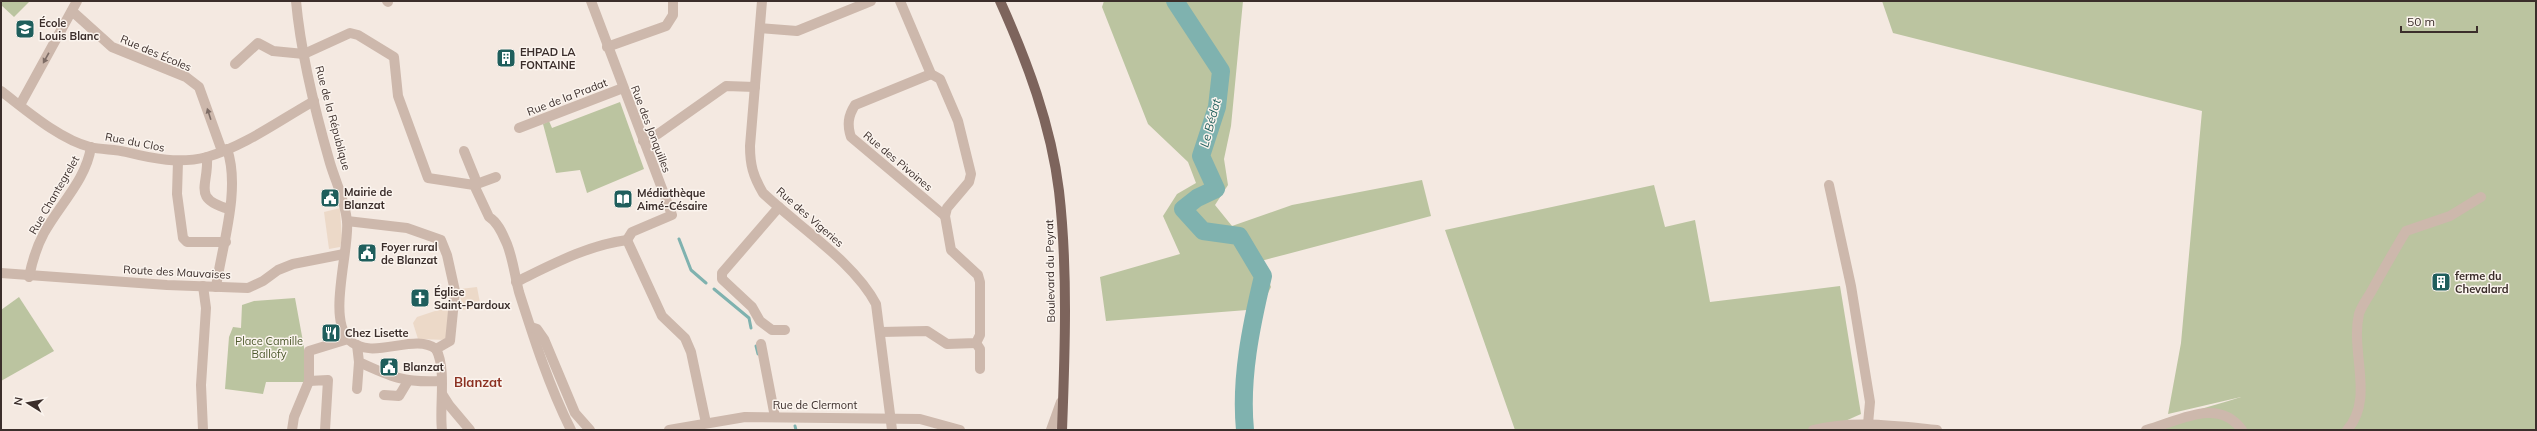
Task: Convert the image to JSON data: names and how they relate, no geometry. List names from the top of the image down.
{
  "streets": {
    "main road": ["Boulevard du Peyrat"],
    "street": [
      "Rue des Écoles",
      "Rue de la Pradat",
      "Rue de la République",
      "Rue des Jonquilles",
      "Rue du Clos",
      "Rue des Pivoines",
      "Rue Chantegrelet",
      "Rue des Vigeries",
      "Route des Mauvaises",
      "Rue de Clermont"
    ]
  },
  "crossings": [
    ["Rue des Écoles", "Rue du Clos"],
    ["Rue des Écoles", "Route des Mauvaises"],
    ["Rue de la Pradat", "Rue des Jonquilles"],
    ["Rue de la République", "Rue du Clos"],
    ["Rue de la République", "Route des Mauvaises"],
    ["Rue du Clos", "Rue Chantegrelet"],
    ["Rue Chantegrelet", "Route des Mauvaises"],
    ["Rue des Vigeries", "Rue de Clermont"]
  ],
  "one_way": ["Rue des Écoles"],
  "districts": ["Blanzat"],
  "water": ["Le Bédat"],
  "parks": ["Place Camille Ballofy"],
  "places": {
    "school or university": ["École Louis Blanc"],
    "building": ["EHPAD LA FONTAINE", "ferme du Chevalard"],
    "public building": ["Mairie de Blanzat", "Foyer rural de Blanzat", "Blanzat"],
    "library": ["Médiathèque Aimé-Césaire"],
    "church": ["Église Saint-Pardoux"],
    "restaurant": ["Chez Lisette"]
  },
  "scale_bar": "50 m",
  "north": "left"
}
